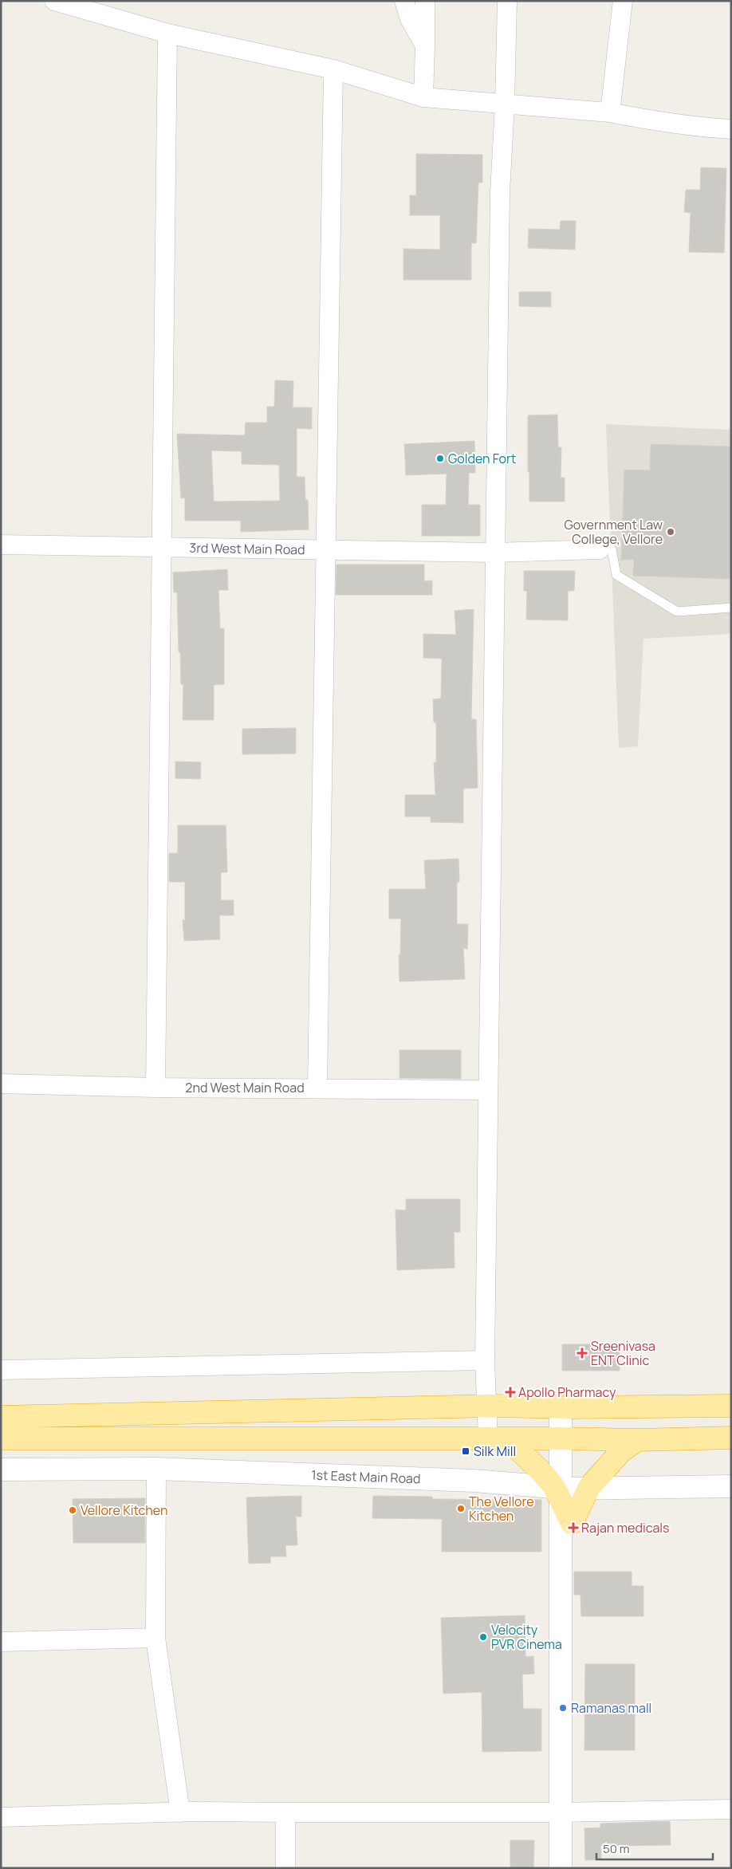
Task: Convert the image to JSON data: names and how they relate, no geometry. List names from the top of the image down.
{
  "streets": {
    "main road": ["1st East Main Road"],
    "street": ["3rd West Main Road", "2nd West Main Road"]
  },
  "places": {
    "other": [
      "Golden Fort",
      "Government Law College, Vellore",
      "The Vellore Kitchen",
      "Vellore Kitchen",
      "Velocity PVR Cinema",
      "Ramanas mall"
    ],
    "health": ["Sreenivasa ENT Clinic", "Apollo Pharmacy", "Rajan medicals"],
    "transit": ["Silk Mill"]
  },
  "scale_bar": "50 m"
}
